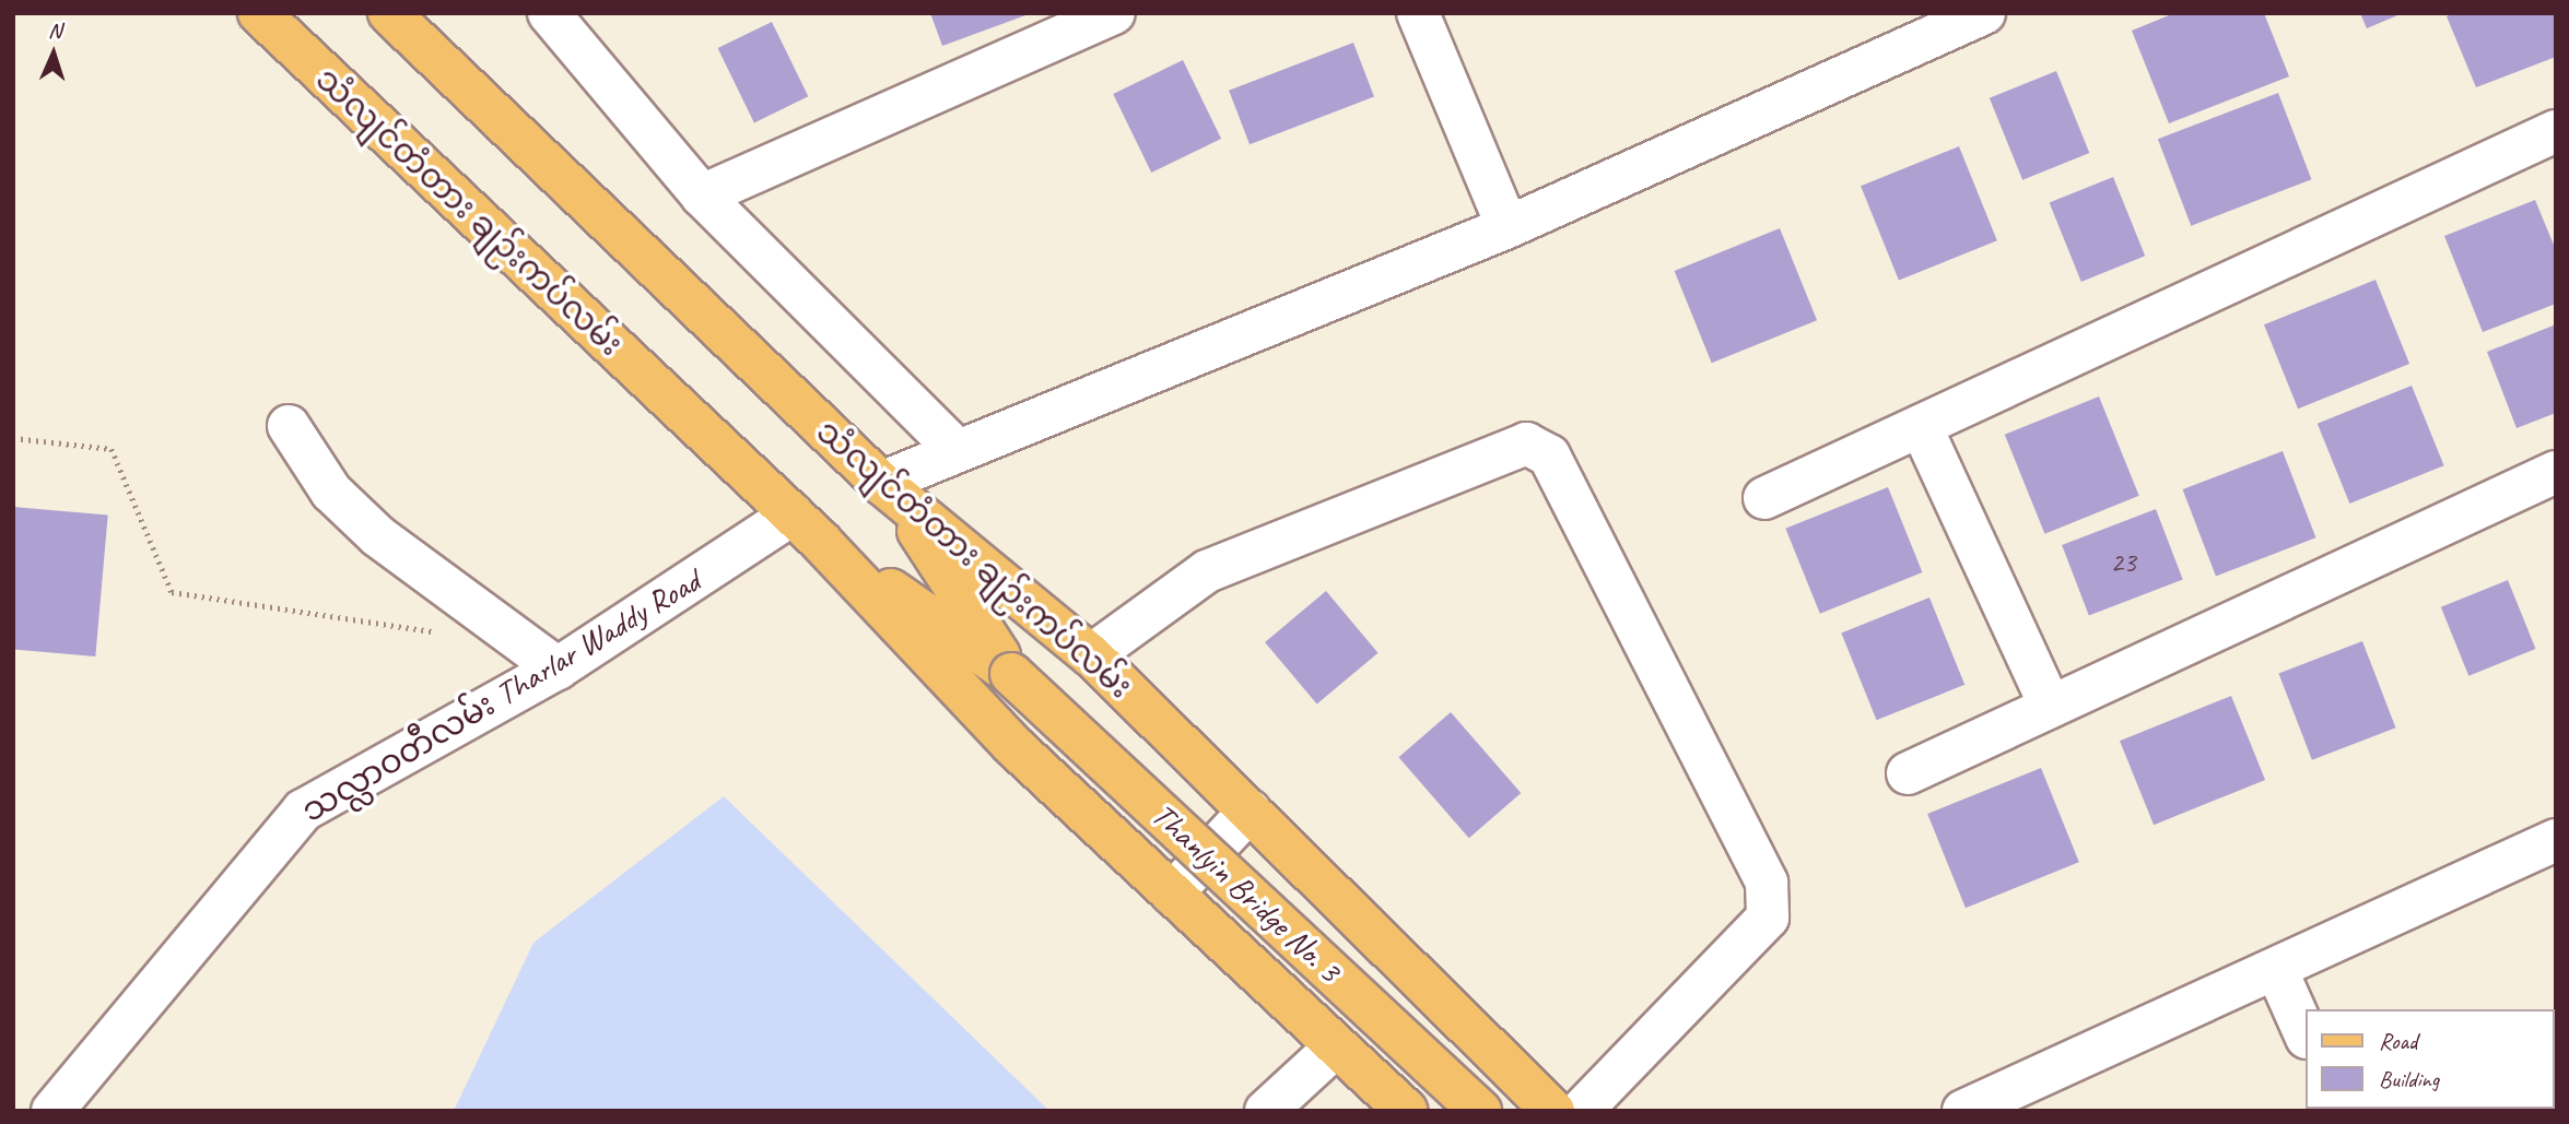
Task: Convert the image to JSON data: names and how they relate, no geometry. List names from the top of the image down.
{
  "streets": {
    "main road": ["သံလျင်တံတား ချဉ်းကပ်လမ်း", "Thanlyin Bridge No. 3"],
    "street": ["သလ္လာဝတီလမ်း Tharlar Waddy Road"]
  },
  "crossings": [
    ["သံလျင်တံတား ချဉ်းကပ်လမ်း", "သလ္လာဝတီလမ်း Tharlar Waddy Road"]
  ],
  "house_numbers": ["23"],
  "legend": ["Road", "Building"],
  "north": "top"
}
